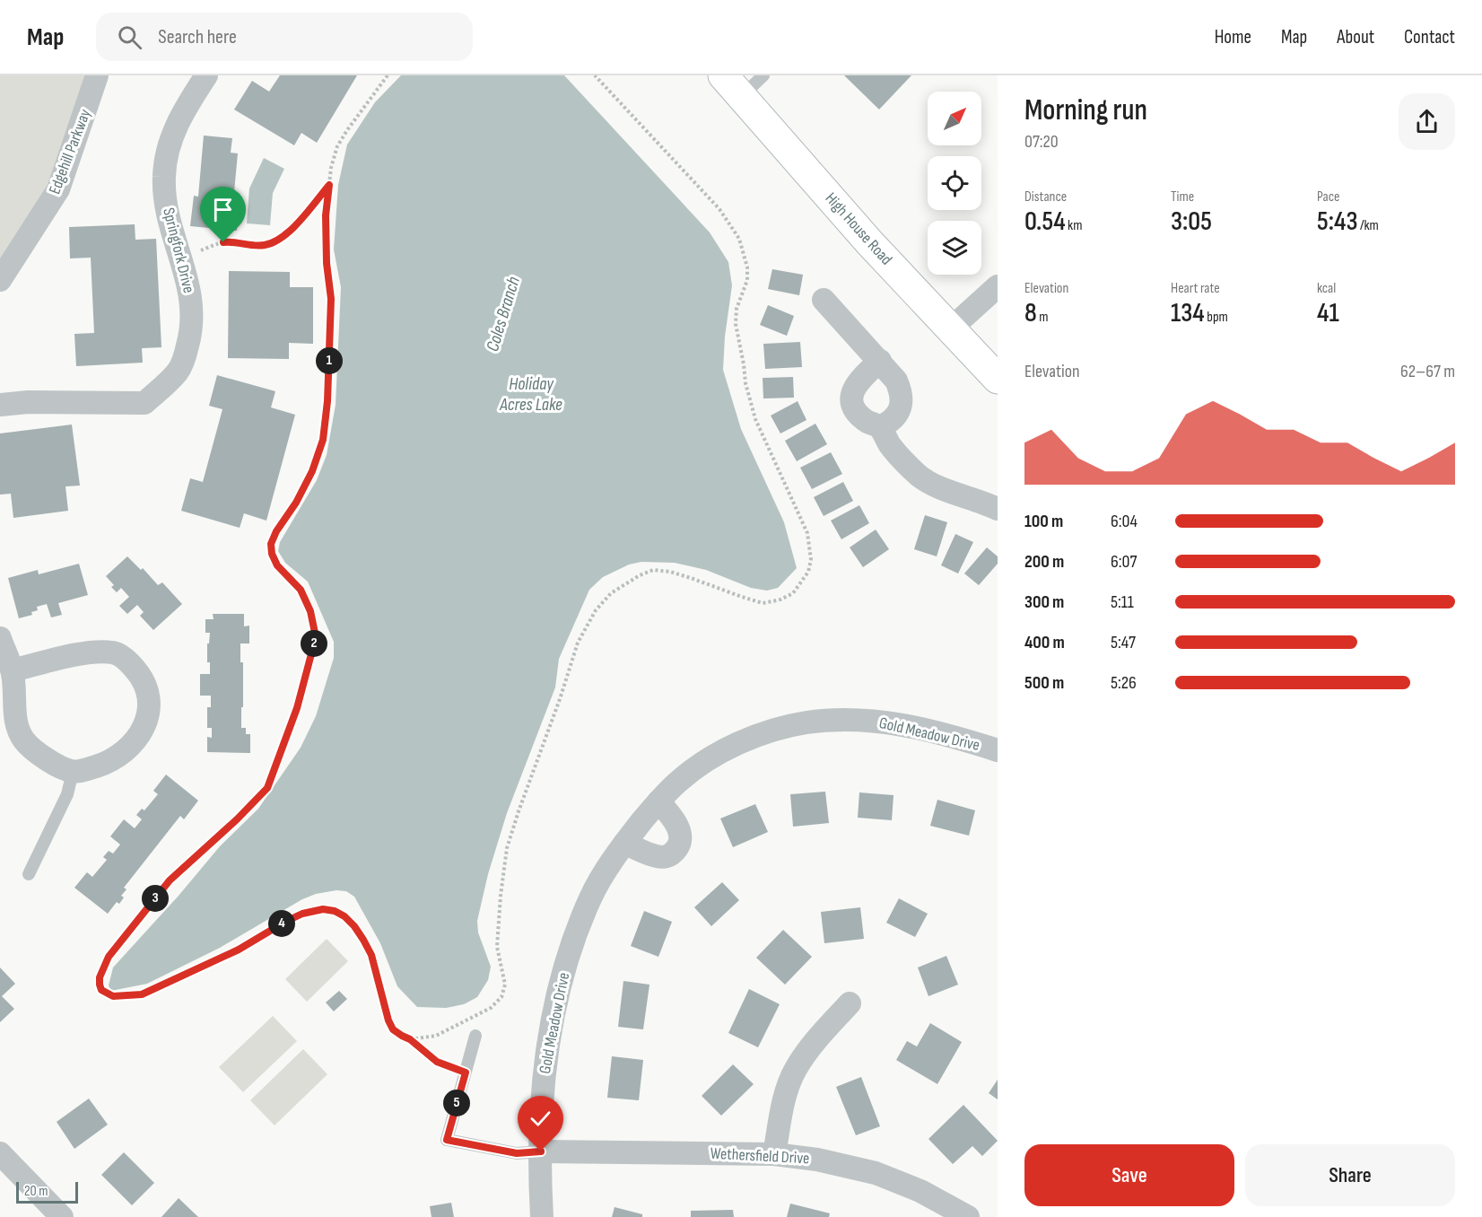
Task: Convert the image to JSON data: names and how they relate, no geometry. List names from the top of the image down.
{
  "streets": {
    "main road": ["High House Road"],
    "street": [
      "Edgehill Parkway",
      "Springfork Drive",
      "Gold Meadow Drive",
      "Wethersfield Drive"
    ]
  },
  "crossings": [
    ["Gold Meadow Drive", "Wethersfield Drive"]
  ],
  "water": ["Coles Branch", "Holiday Acres Lake"],
  "scale_bar": "20 m",
  "north": "top right",
  "page": {
    "header": "Map",
    "search": "Search here",
    "nav": [
      "Home",
      "Map",
      "About",
      "Contact"
    ],
    "heading": ["Morning run", "07:20"],
    "stats": [
      ["Distance", "0.54 km"],
      ["Time", "3:05"],
      ["Pace", "5:43 /km"],
      ["Elevation", "8 m"],
      ["Heart rate", "134 bpm"],
      ["kcal", "41"]
    ],
    "pins": [
      "1",
      "2",
      "3",
      "4",
      "5"
    ],
    "chart": ["Elevation", "62–67 m"],
    "list": [
      {
        "name": "100 m",
        "note": "6:04"
      },
      {
        "name": "200 m",
        "note": "6:07"
      },
      {
        "name": "300 m",
        "note": "5:11"
      },
      {
        "name": "400 m",
        "note": "5:47"
      },
      {
        "name": "500 m",
        "note": "5:26"
      }
    ],
    "buttons": ["Save", "Share"],
    "scale": "20 m"
  }
}
